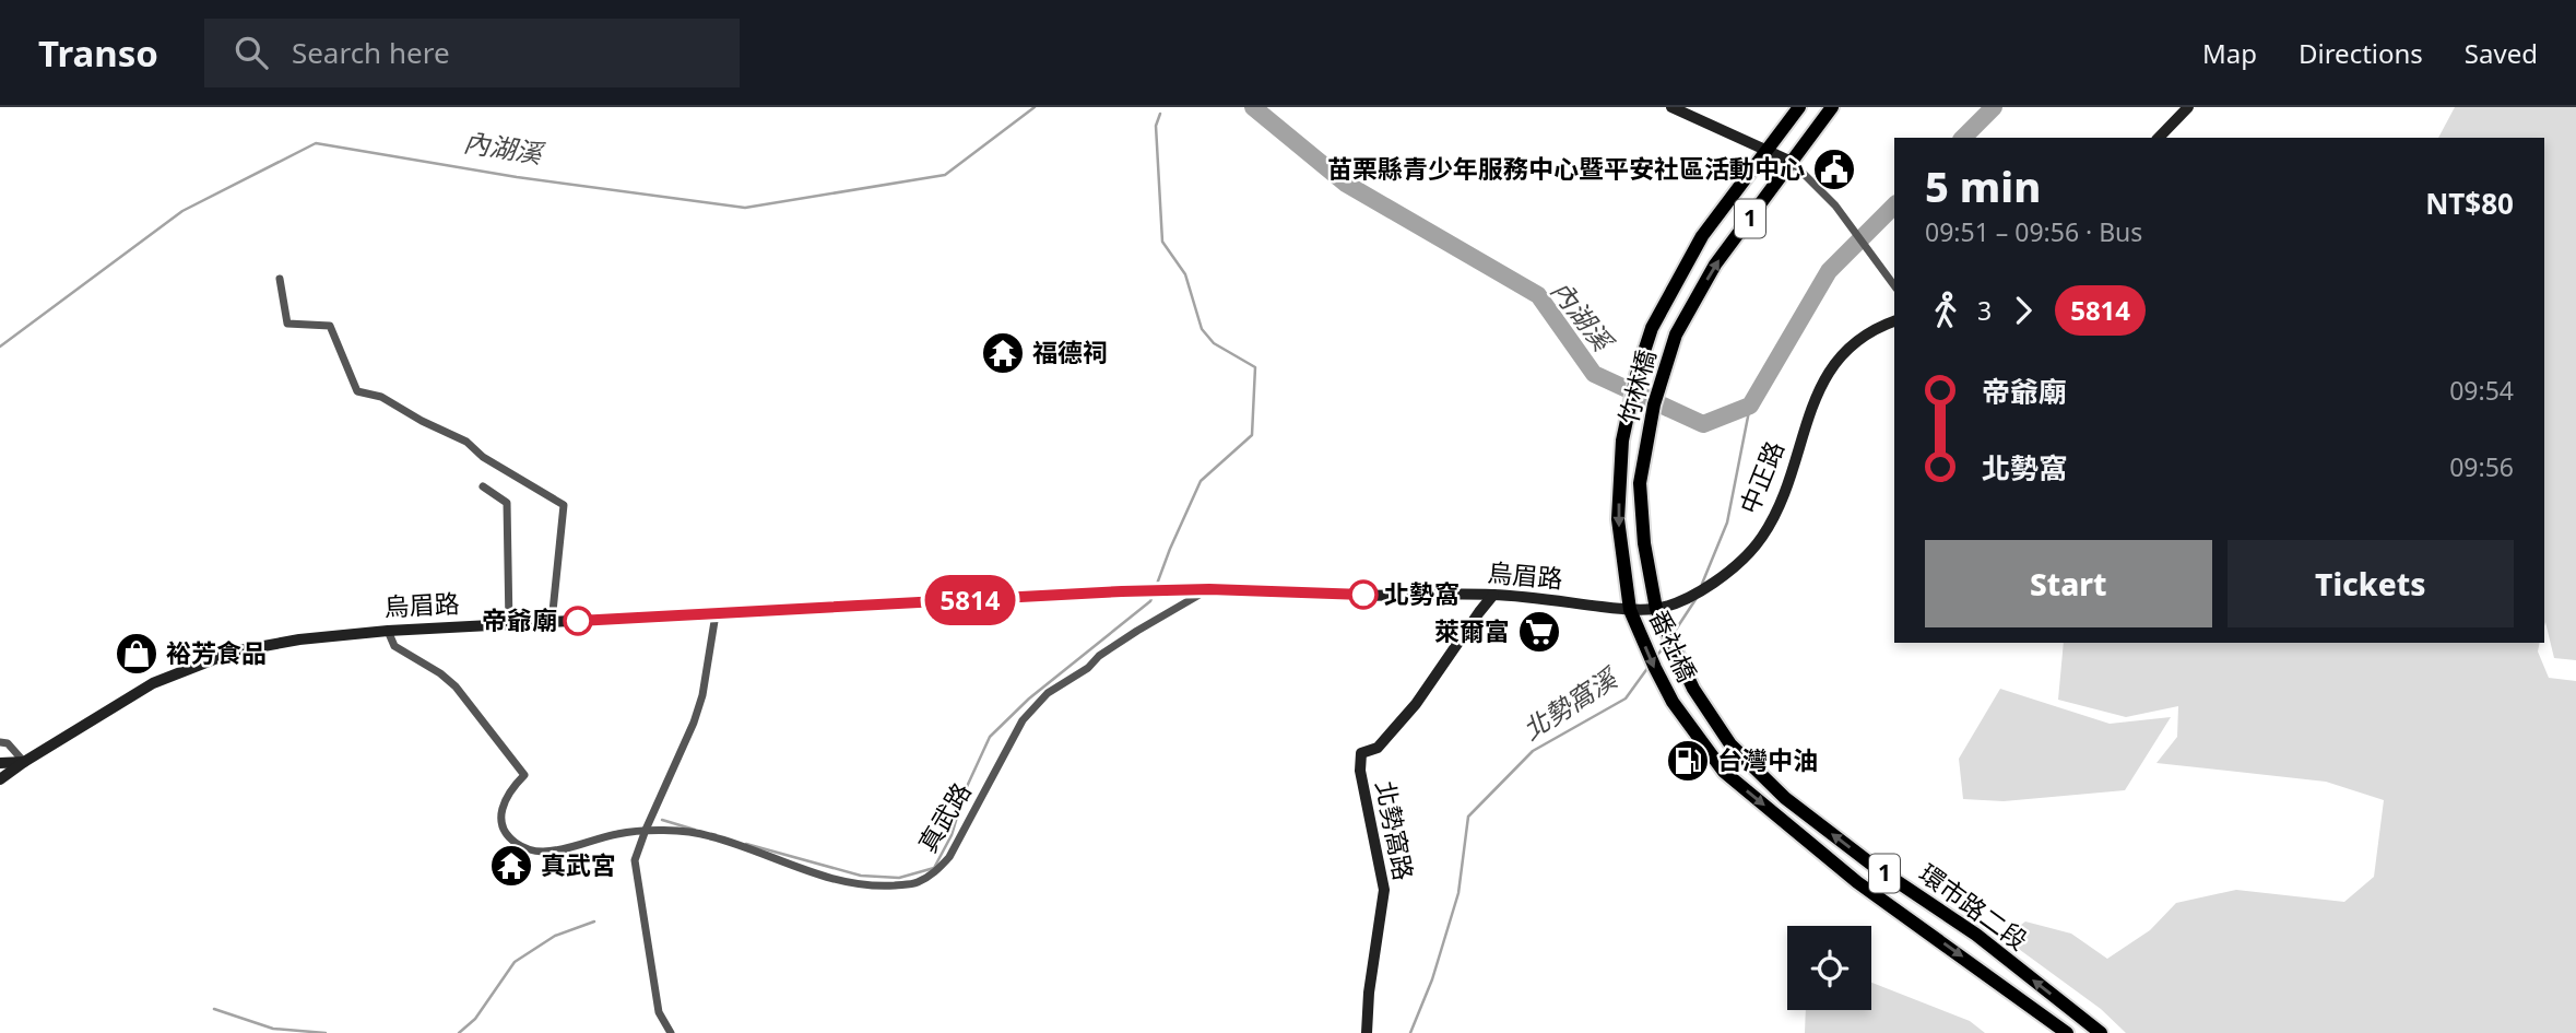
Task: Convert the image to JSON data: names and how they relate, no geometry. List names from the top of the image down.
{
  "streets": {
    "main road": [
      "1",
      "竹林橋",
      "中正路",
      "烏眉路",
      "番社橋",
      "北勢窩路",
      "環市路二段"
    ],
    "street": ["真武路"]
  },
  "crossings": [
    ["1", "竹林橋"],
    ["竹林橋", "中正路"],
    ["竹林橋", "烏眉路"],
    ["竹林橋", "番社橋"],
    ["中正路", "烏眉路"],
    ["中正路", "番社橋"],
    ["烏眉路", "番社橋"],
    ["烏眉路", "真武路"],
    ["烏眉路", "北勢窩路"],
    ["番社橋", "環市路二段"]
  ],
  "water": ["內湖溪", "北勢窩溪"],
  "places": {
    "public building": ["苗栗縣青少年服務中心暨平安社區活動中心"],
    "temple": ["福德祠", "真武宮"],
    "other": ["北勢窩", "帝爺廟"],
    "supermarket": ["萊爾富"],
    "shop": ["裕芳食品"],
    "fuel station": ["台灣中油"]
  },
  "lines": ["bus line 5814"],
  "page": {
    "header": "Transo",
    "search": "Search here",
    "nav": ["Map", "Directions", "Saved"],
    "on_map": "5814",
    "heading": ["5 min", "09:51 – 09:56 · Bus", "NT$80"],
    "legs": ["3", "5814"],
    "list": [
      {
        "name": "帝爺廟",
        "value": "09:54"
      },
      {
        "name": "北勢窩",
        "value": "09:56"
      }
    ],
    "buttons": ["Start", "Tickets"]
  }
}
